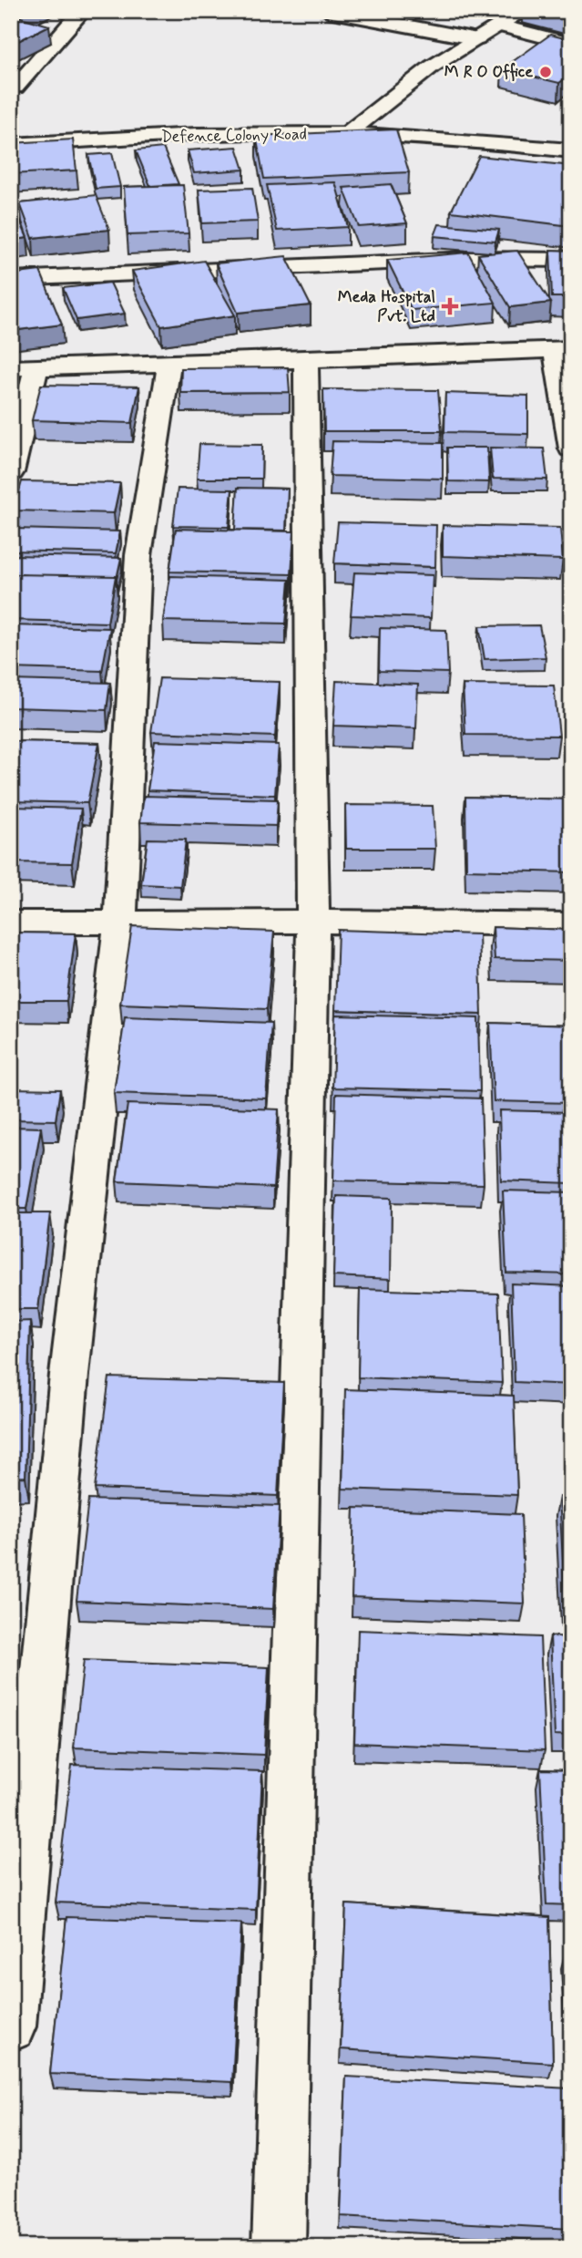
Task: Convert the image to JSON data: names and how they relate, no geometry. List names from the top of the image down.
{
  "streets": {
    "street": ["Defence Colony Road"]
  },
  "places": {
    "other": ["M R O Office"],
    "health": ["Meda Hospital Pvt. Ltd"]
  }
}
